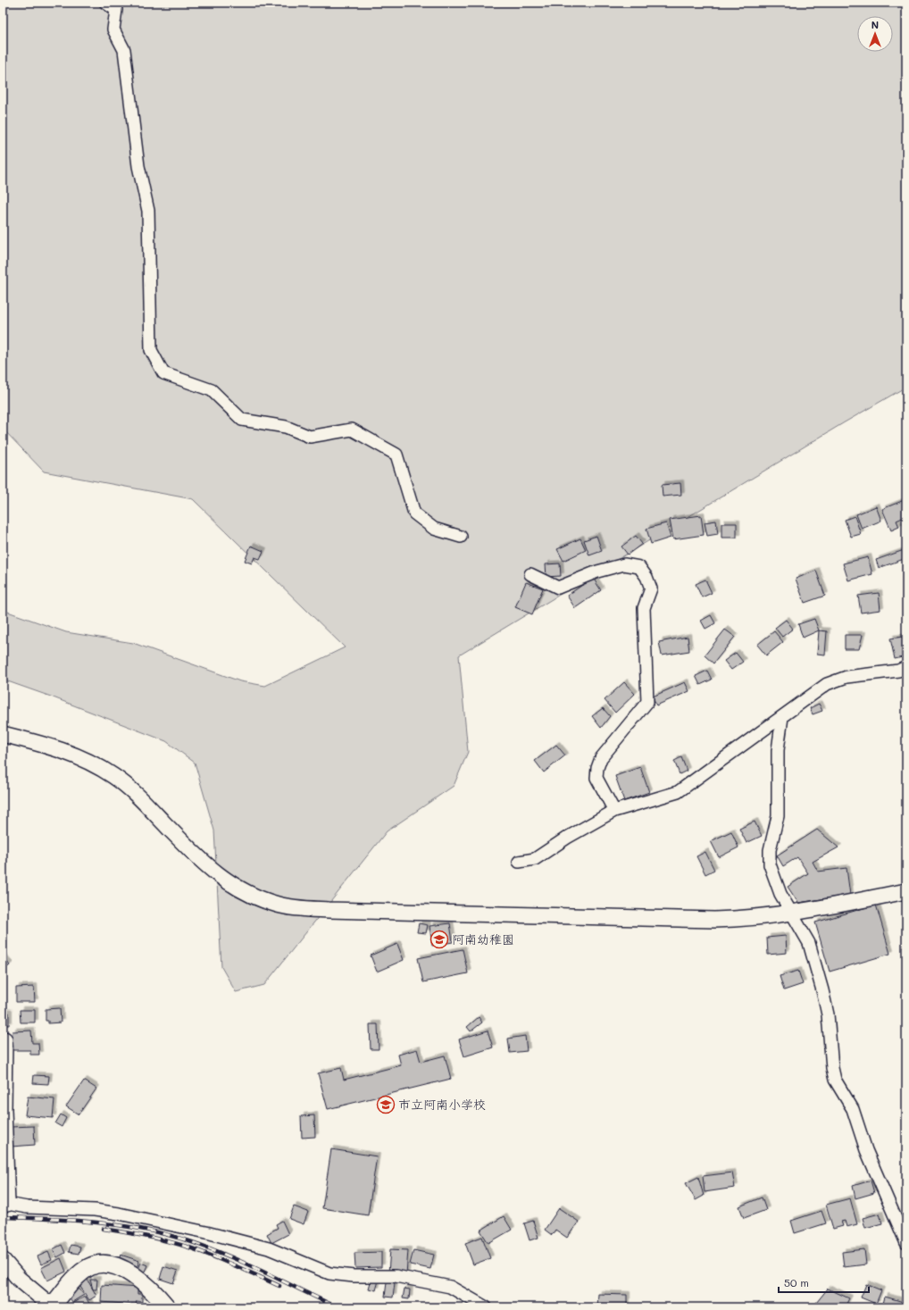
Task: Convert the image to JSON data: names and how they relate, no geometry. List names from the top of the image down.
{
  "places": {
    "school or university": ["阿南幼稚園", "市立阿南小学校"]
  },
  "scale_bar": "50 m",
  "north": "top"
}
